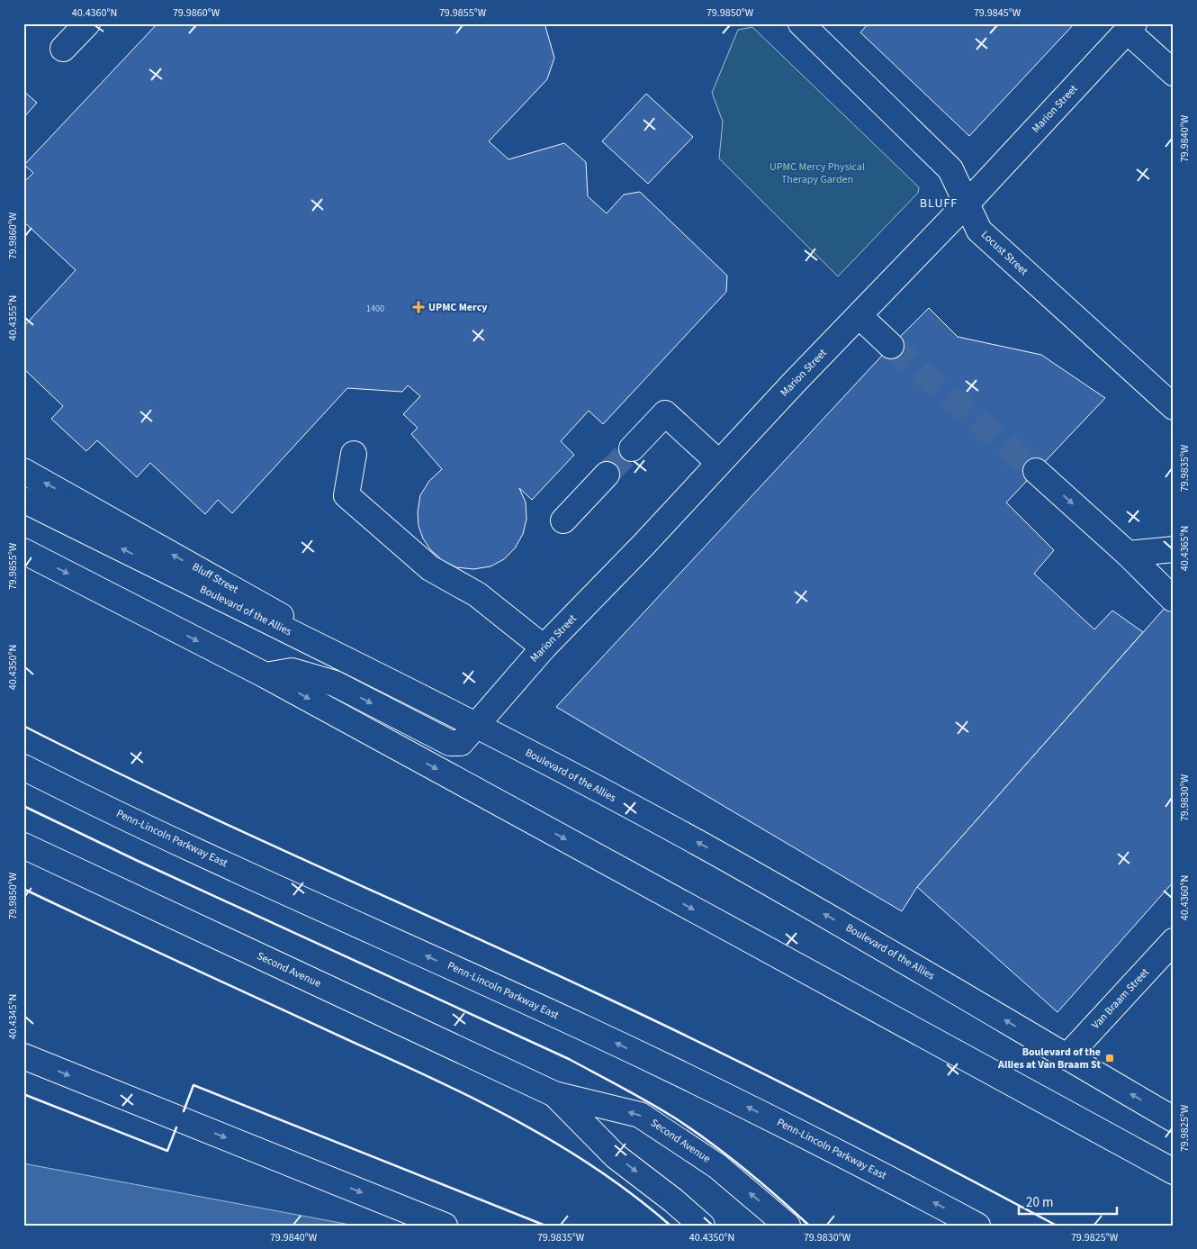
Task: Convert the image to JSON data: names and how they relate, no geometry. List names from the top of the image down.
{
  "streets": {
    "main road": [
      "Marion Street",
      "Locust Street",
      "Bluff Street",
      "Boulevard of the Allies",
      "Penn-Lincoln Parkway East",
      "Second Avenue",
      "Van Braam Street"
    ]
  },
  "crossings": [
    ["Marion Street", "Locust Street"],
    ["Marion Street", "Bluff Street"],
    ["Marion Street", "Boulevard of the Allies"],
    ["Bluff Street", "Boulevard of the Allies"],
    ["Boulevard of the Allies", "Van Braam Street"]
  ],
  "districts": ["BLUFF"],
  "parks": ["UPMC Mercy Physical Therapy Garden"],
  "places": {
    "health": ["UPMC Mercy"],
    "transit": ["Boulevard of the Allies at Van Braam St"]
  },
  "house_numbers": ["1400"],
  "scale_bar": "20 m",
  "coordinates": [
    "40.4360°N",
    "79.9860°W",
    "79.9855°W",
    "79.9850°W",
    "79.9845°W",
    "79.9840°W",
    "40.4355°N",
    "79.9835°W",
    "40.4365°N",
    "40.4350°N",
    "79.9830°W",
    "40.4345°N",
    "79.9825°W"
  ]
}
